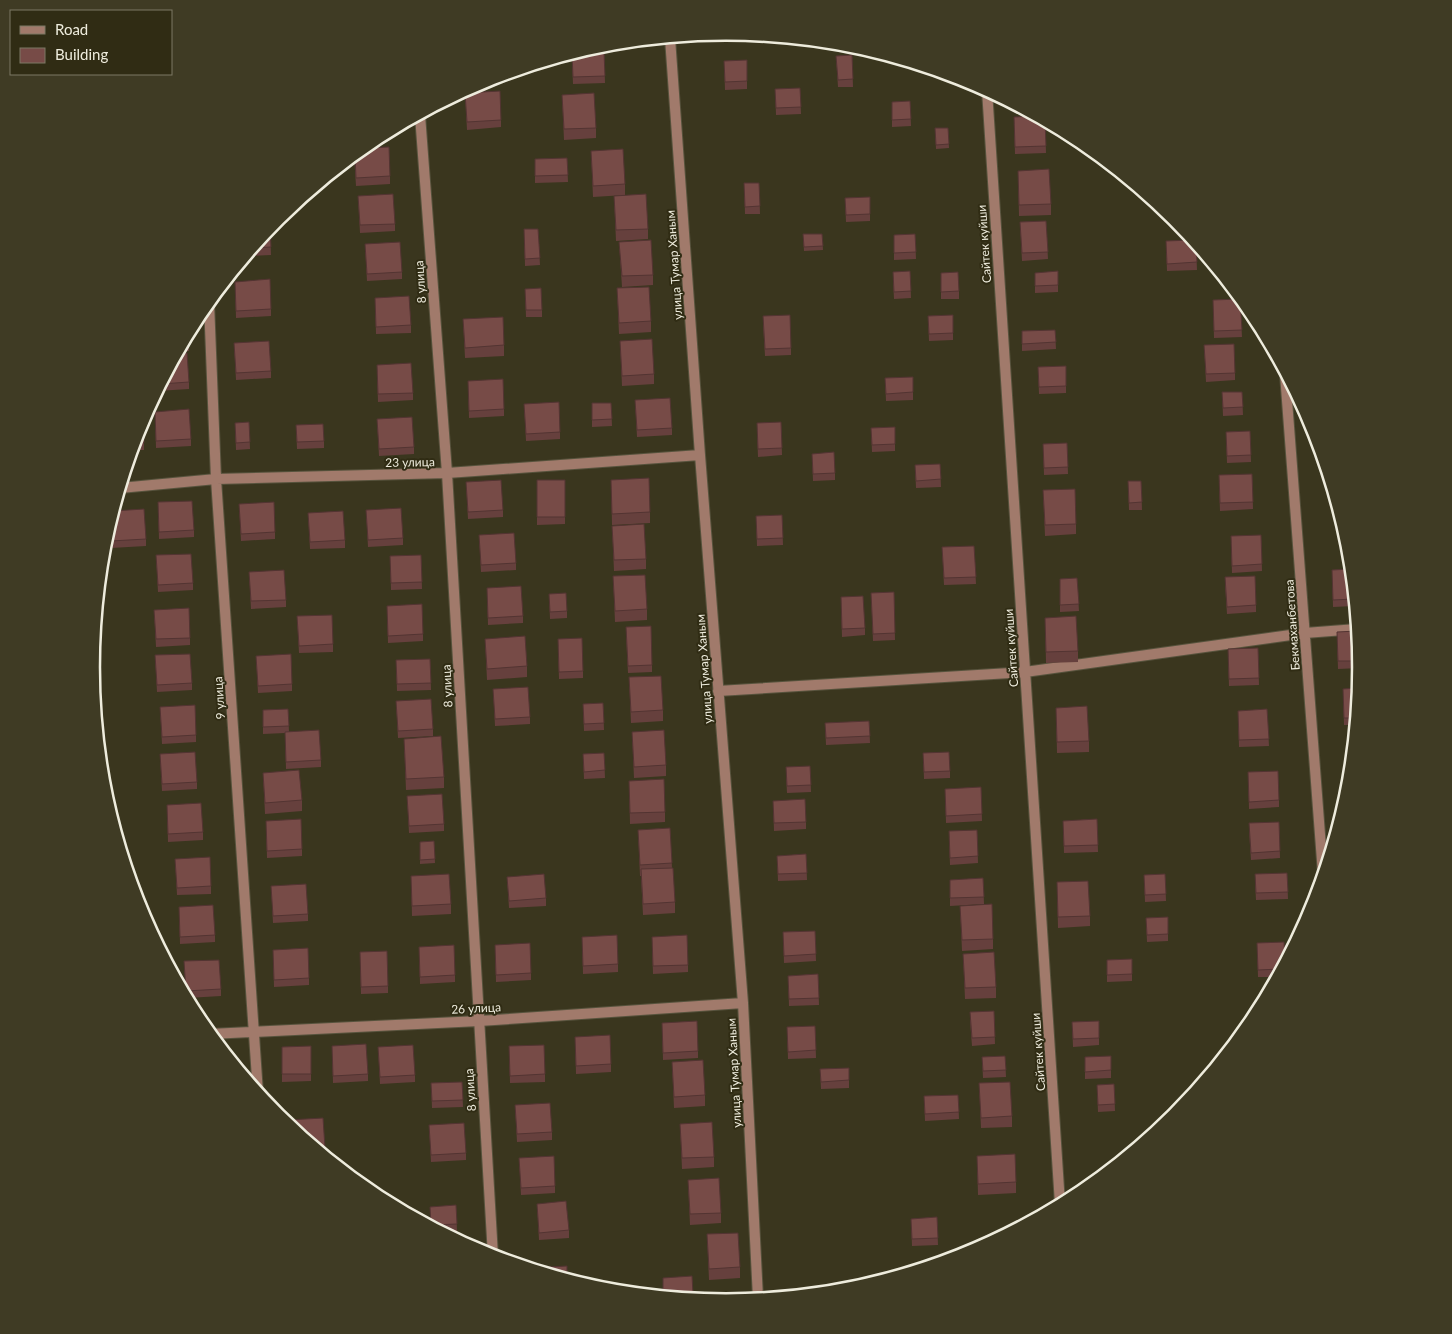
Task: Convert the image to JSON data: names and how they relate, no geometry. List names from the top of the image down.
{
  "streets": {
    "street": [
      "Сайтек куйши",
      "улица Тумар Ханым",
      "8 улица",
      "23 улица",
      "Бекмаханбетова",
      "9 улица",
      "26 улица"
    ]
  },
  "crossings": [
    ["улица Тумар Ханым", "23 улица"],
    ["улица Тумар Ханым", "26 улица"],
    ["8 улица", "23 улица"],
    ["8 улица", "26 улица"],
    ["23 улица", "9 улица"],
    ["9 улица", "26 улица"]
  ],
  "legend": ["Road", "Building"]
}
